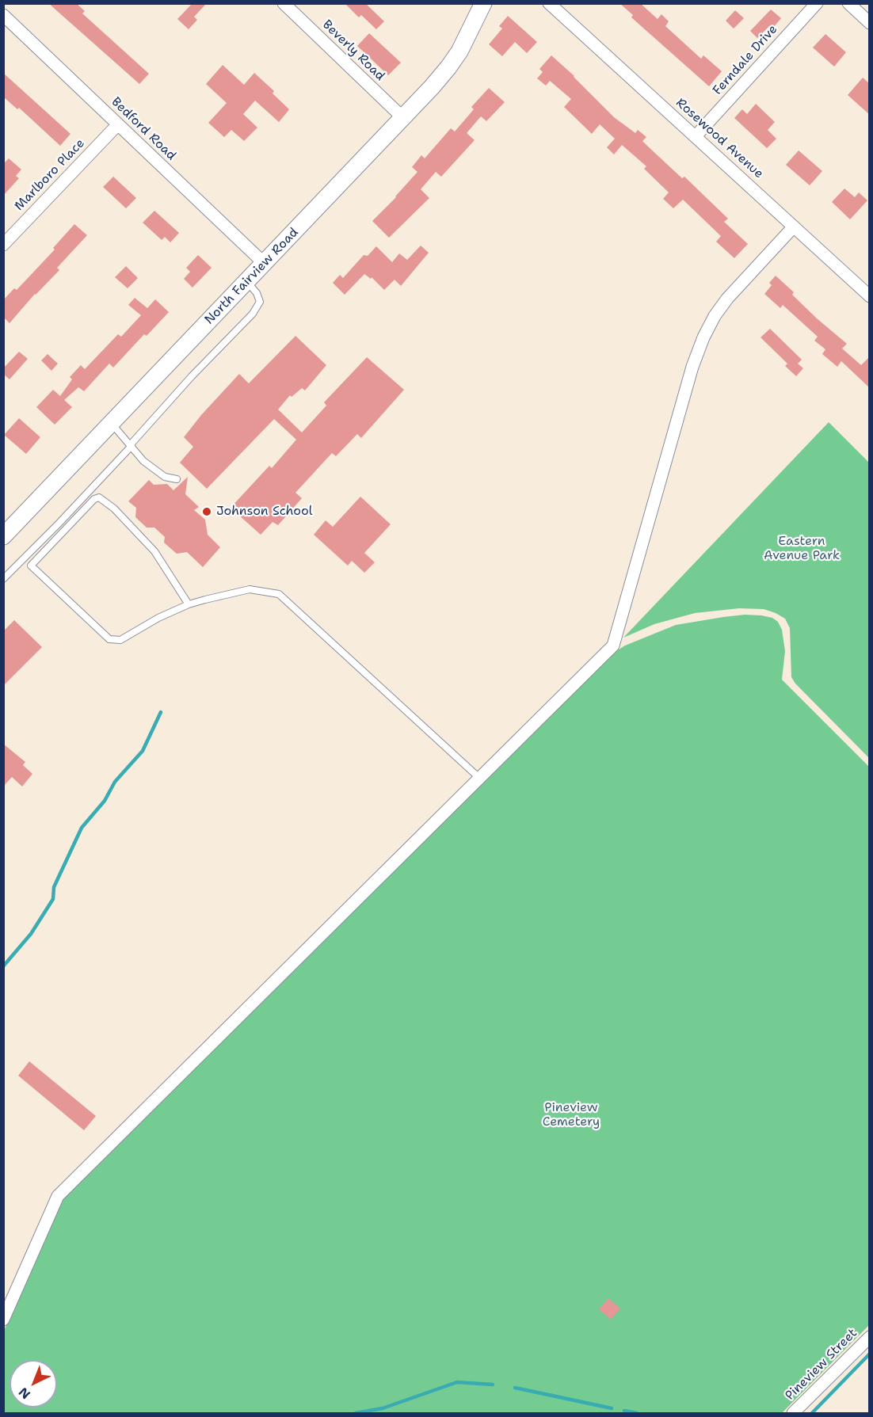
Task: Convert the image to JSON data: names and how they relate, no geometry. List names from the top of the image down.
{
  "streets": {
    "main road": ["North Fairview Road"],
    "street": [
      "Beverly Road",
      "Ferndale Drive",
      "Bedford Road",
      "Rosewood Avenue",
      "Marlboro Place",
      "Pineview Street"
    ]
  },
  "crossings": [
    ["Beverly Road", "North Fairview Road"],
    ["Ferndale Drive", "Rosewood Avenue"],
    ["Bedford Road", "Marlboro Place"],
    ["Bedford Road", "North Fairview Road"]
  ],
  "parks": ["Eastern Avenue Park", "Pineview Cemetery"],
  "places": ["Johnson School"],
  "north": "bottom left"
}
